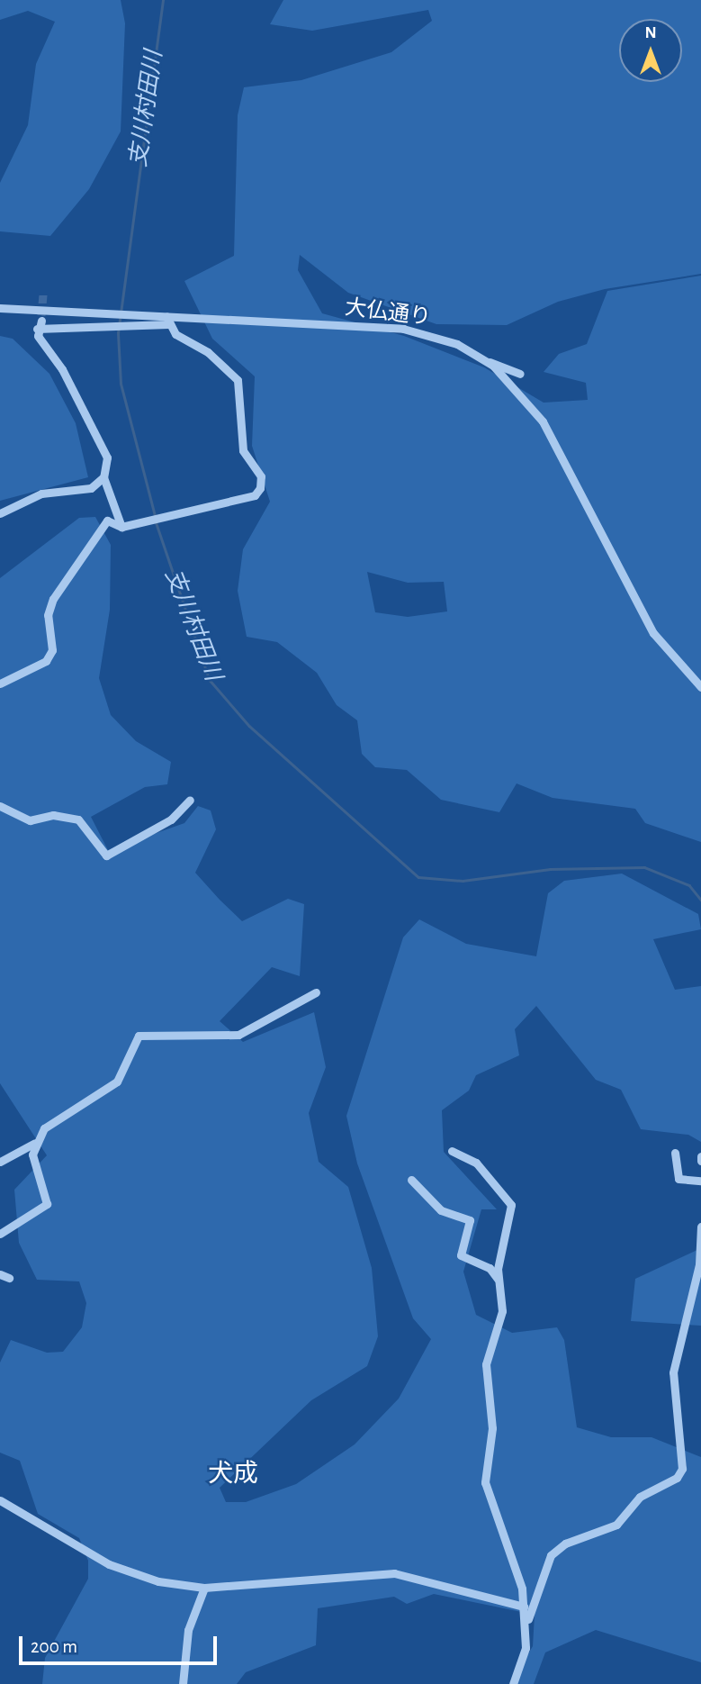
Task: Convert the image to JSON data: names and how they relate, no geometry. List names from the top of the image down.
{
  "streets": {
    "street": ["大仏通り"]
  },
  "districts": ["犬成"],
  "water": ["支川村田川"],
  "scale_bar": "200 m",
  "north": "top"
}
